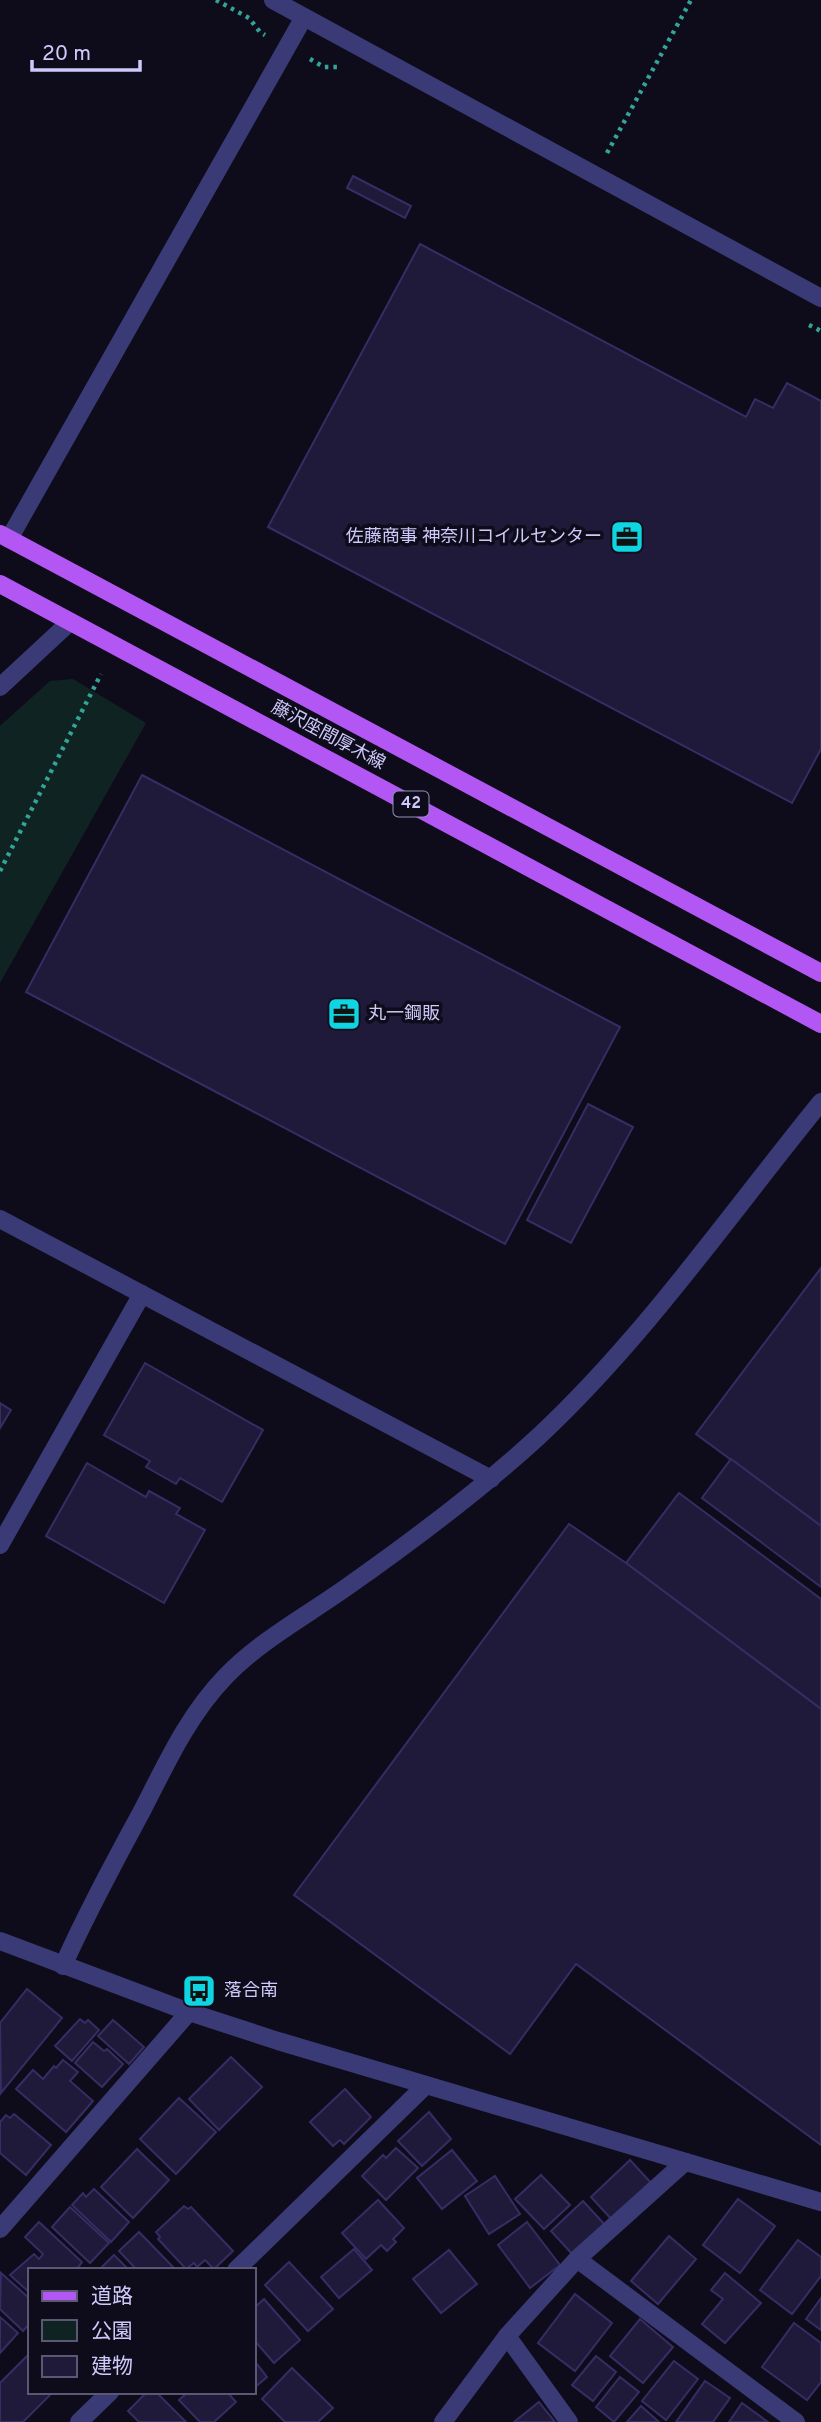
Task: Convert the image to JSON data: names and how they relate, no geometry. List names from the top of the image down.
{
  "streets": {
    "main road": ["藤沢座間厚木線", "42"]
  },
  "places": {
    "office": ["佐藤商事 神奈川コイルセンター", "丸一鋼販"],
    "bus stop": ["落合南"]
  },
  "legend": ["道路", "公園", "建物"],
  "scale_bar": "20 m"
}
